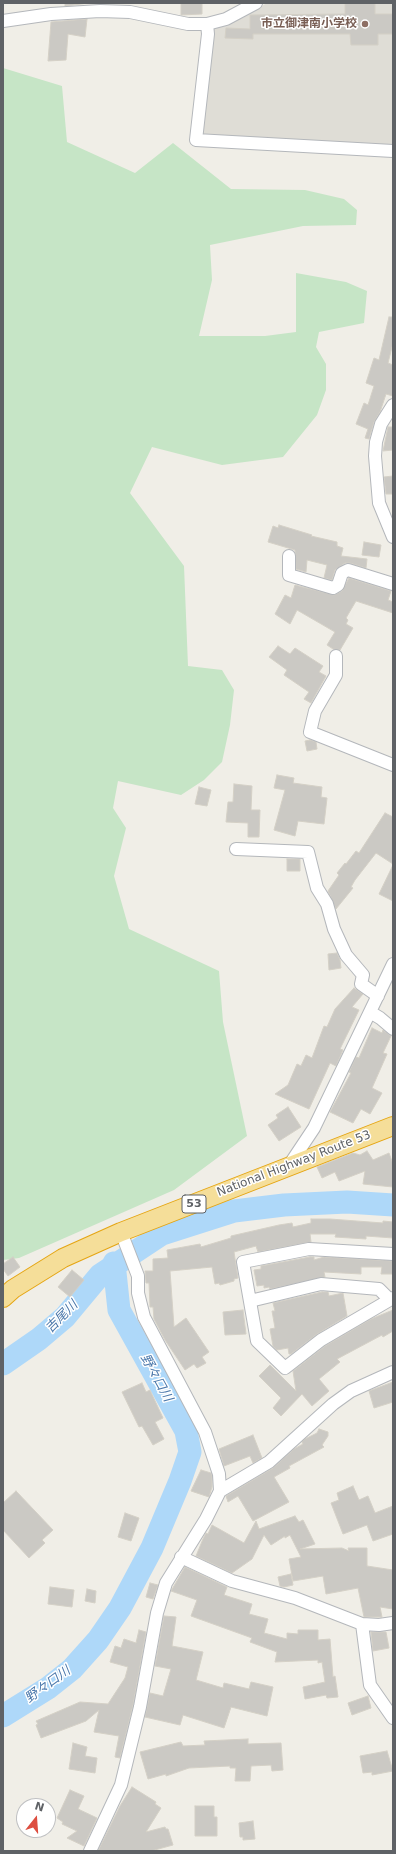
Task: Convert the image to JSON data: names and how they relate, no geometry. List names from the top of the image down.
{
  "streets": {
    "highway": ["National Highway Route 53", "53"]
  },
  "water": ["吉尾川", "野々口川"],
  "places": ["市立御津南小学校"],
  "north": "top"
}
